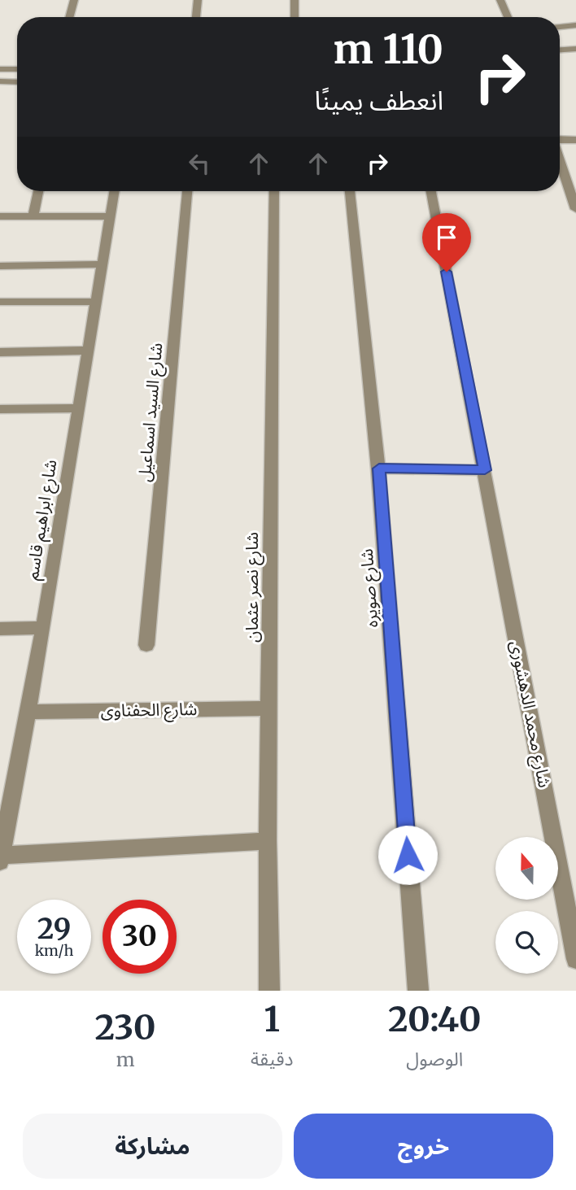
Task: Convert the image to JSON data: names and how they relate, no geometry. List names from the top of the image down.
{
  "streets": {
    "street": [
      "شارع السيد اسماعيل",
      "شارع ابراهيم قاسم",
      "شارع نصر عثمان",
      "شارع صويره",
      "شارع الحفناوى",
      "شارع محمد الدهشورى"
    ]
  },
  "crossings": [
    ["شارع ابراهيم قاسم", "شارع الحفناوى"],
    ["شارع نصر عثمان", "شارع الحفناوى"]
  ],
  "north": "top",
  "page": {
    "turn": ["110 m", "انعطف يمينًا"],
    "speed": "29 km/h",
    "limit": "30",
    "eta": [
      "20:40",
      "الوصول",
      "1",
      "دقيقة",
      "230",
      "m"
    ],
    "buttons": ["خروج", "مشاركة"]
  }
}
